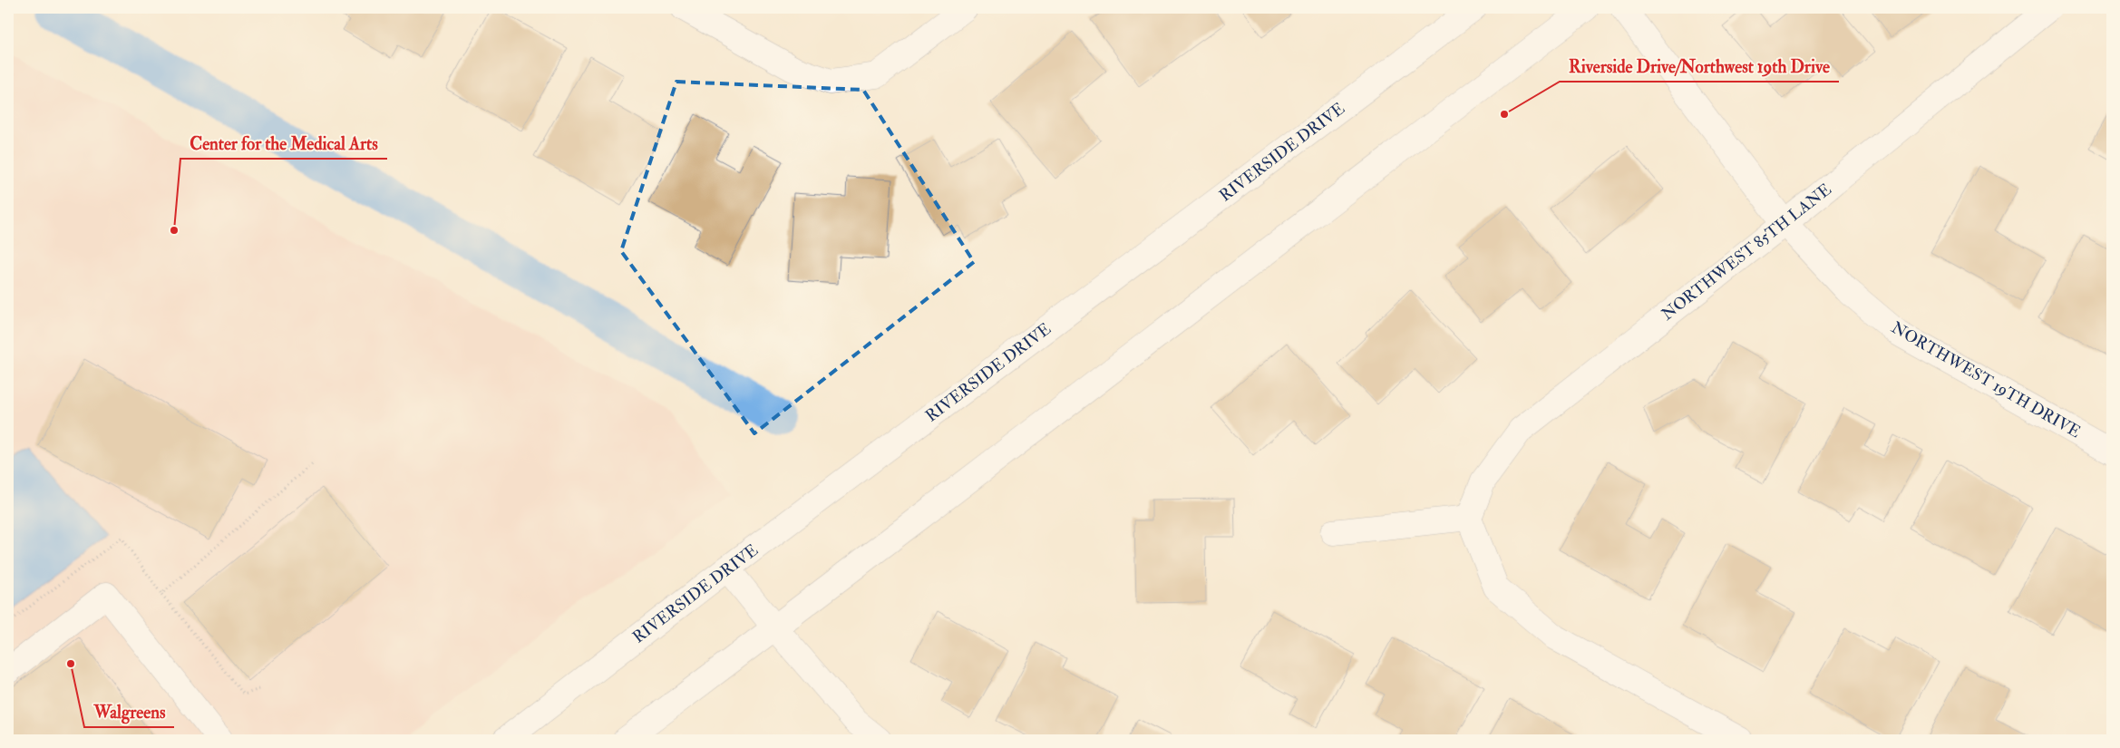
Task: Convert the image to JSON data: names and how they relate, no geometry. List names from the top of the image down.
{
  "streets": {
    "street": ["RIVERSIDE DRIVE", "NORTHWEST 85TH LANE", "NORTHWEST 19TH DRIVE"]
  },
  "crossings": [
    ["NORTHWEST 85TH LANE", "NORTHWEST 19TH DRIVE"]
  ],
  "places": ["Riverside Drive/Northwest 19th Drive", "Center for the Medical Arts", "Walgreens"]
}
